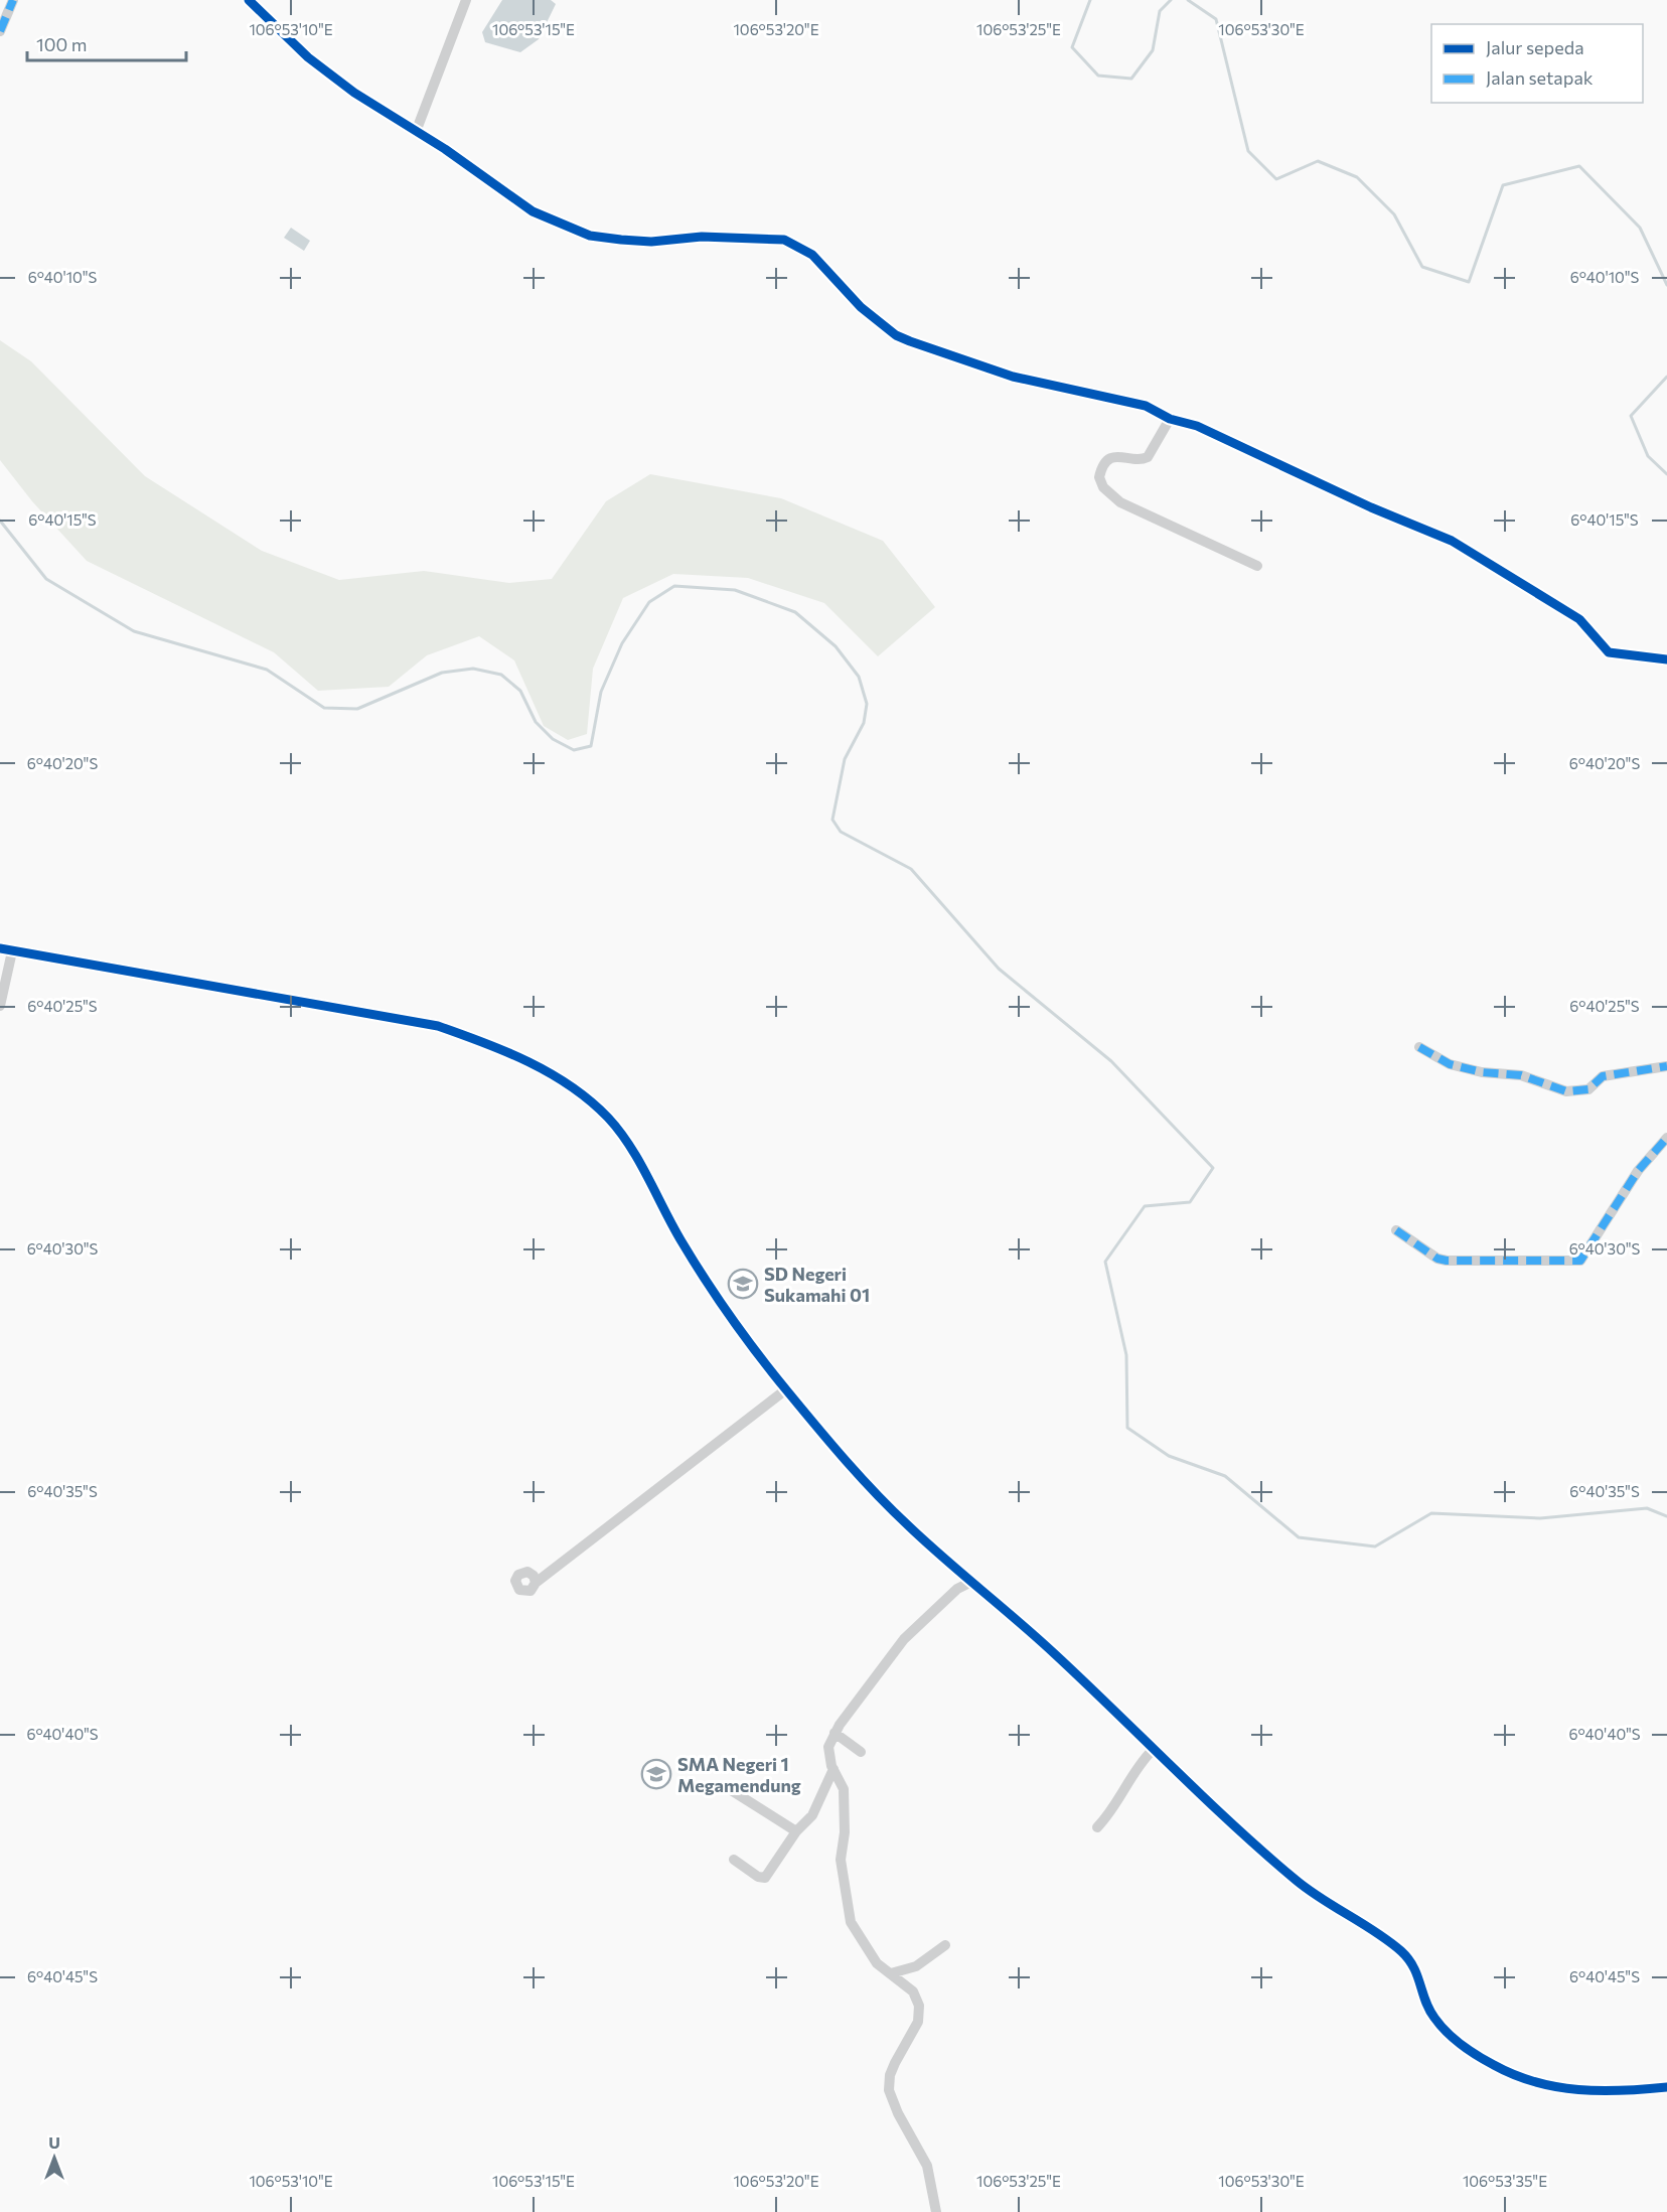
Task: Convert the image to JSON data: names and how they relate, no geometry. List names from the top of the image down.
{
  "places": {
    "school or university": ["SD Negeri Sukamahi 01", "SMA Negeri 1 Megamendung"]
  },
  "legend": ["Jalur sepeda", "Jalan setapak"],
  "scale_bar": "100 m",
  "north": "top",
  "coordinates": [
    "106°53'10\"E",
    "106°53'15\"E",
    "106°53'20\"E",
    "106°53'25\"E",
    "106°53'30\"E",
    "6°40'10\"S",
    "6°40'15\"S",
    "6°40'20\"S",
    "6°40'25\"S",
    "6°40'30\"S",
    "6°40'35\"S",
    "6°40'40\"S",
    "6°40'45\"S",
    "106°53'35\"E"
  ]
}
